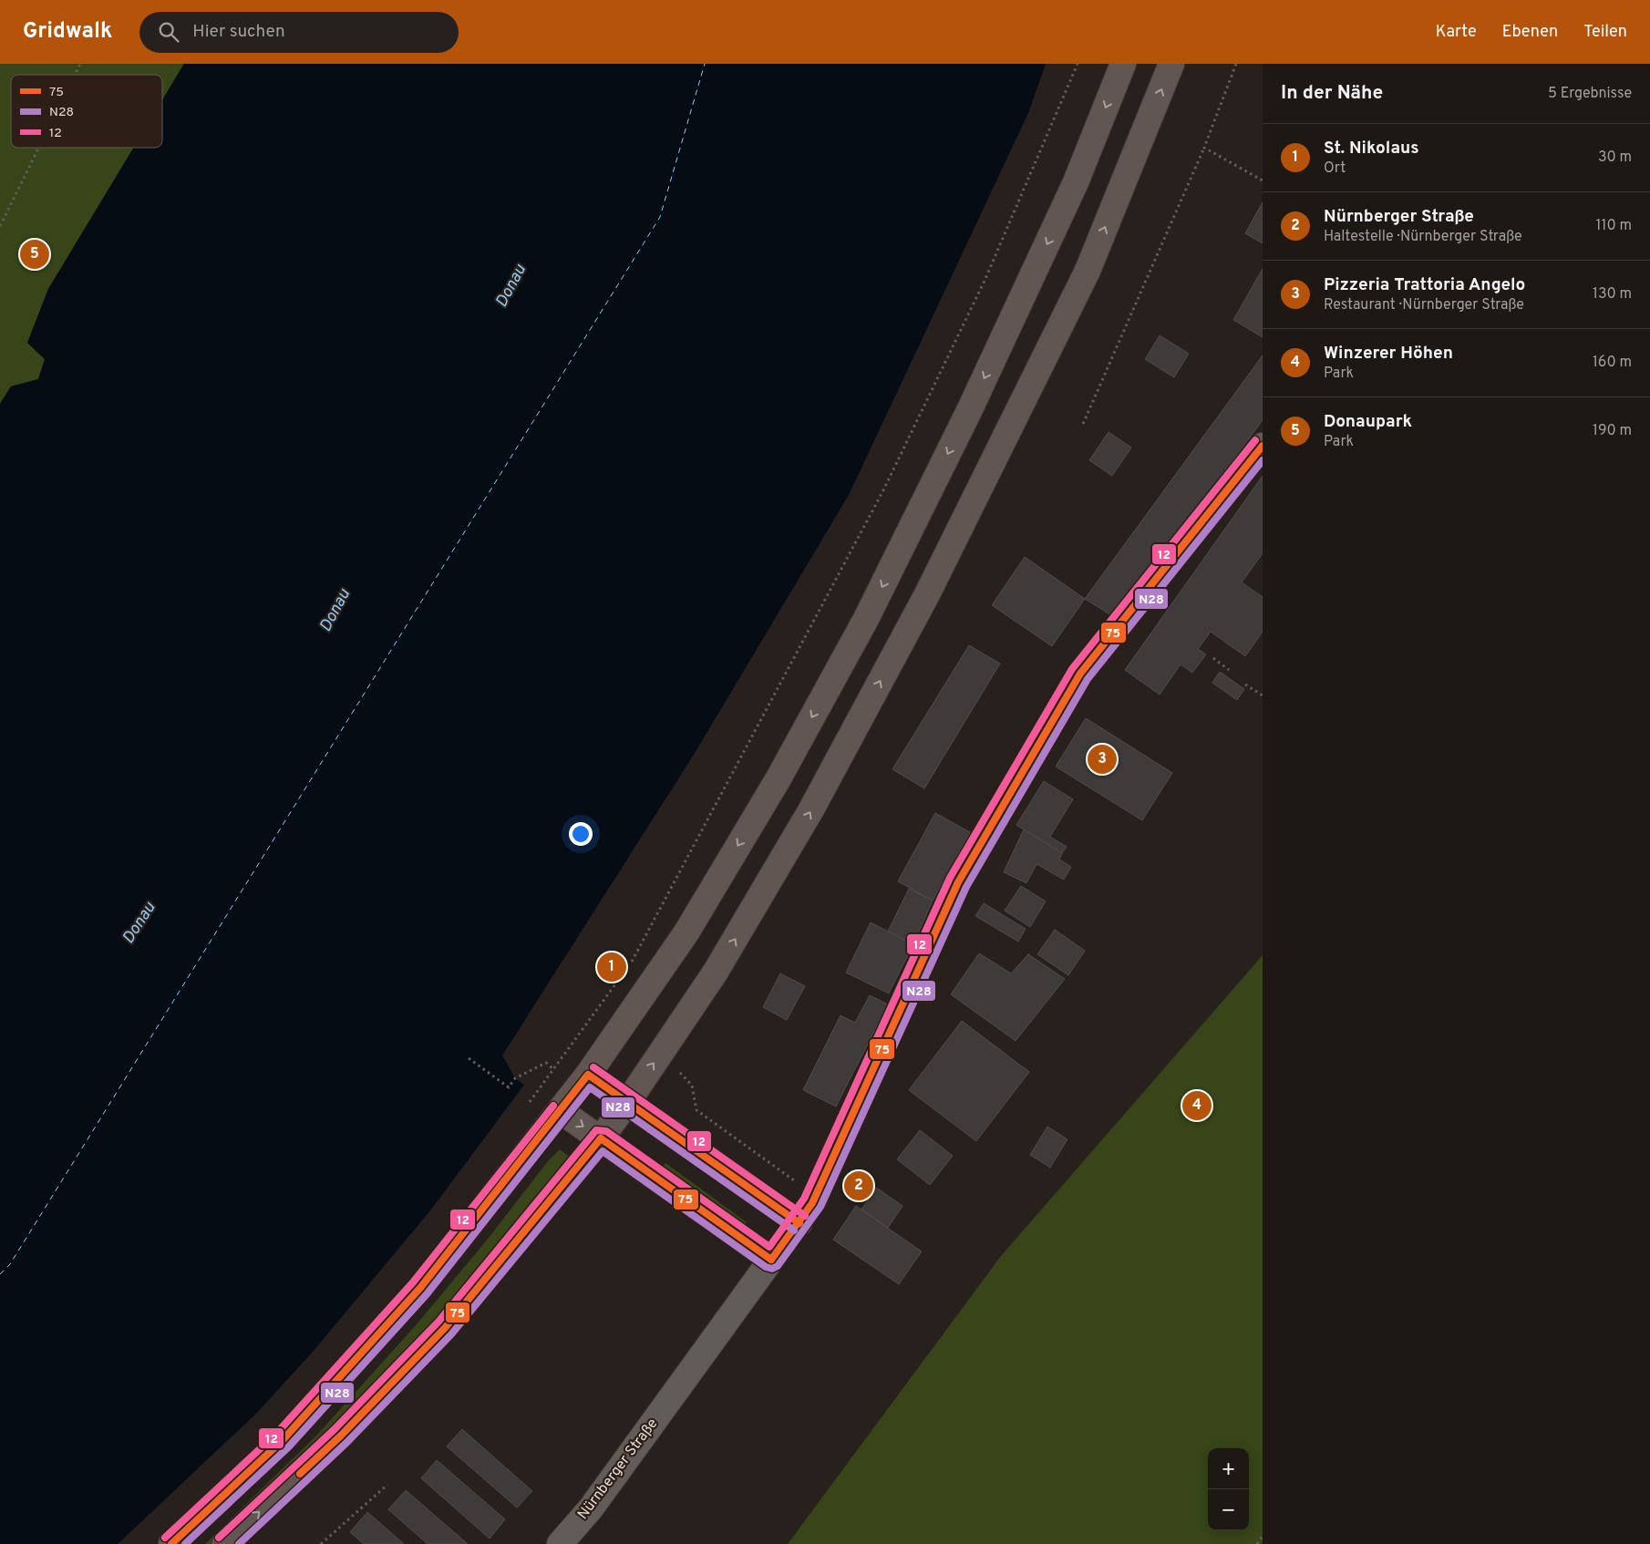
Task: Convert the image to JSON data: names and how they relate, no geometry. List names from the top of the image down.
{
  "streets": {
    "street": ["Nürnberger Straße"]
  },
  "water": ["Donau"],
  "lines": ["transit line 12", "transit line 75", "transit line N28"],
  "legend": ["75", "N28", "12"],
  "page": {
    "header": "Gridwalk",
    "search": "Hier suchen",
    "nav": ["Karte", "Ebenen", "Teilen"],
    "heading": ["In der Nähe", "5 Ergebnisse"],
    "list": [
      {
        "mark": "1",
        "name": "St. Nikolaus",
        "note": "Ort",
        "value": "30 m"
      },
      {
        "mark": "2",
        "name": "Nürnberger Straße",
        "note": "Haltestelle · Nürnberger Straße",
        "value": "110 m"
      },
      {
        "mark": "3",
        "name": "Pizzeria Trattoria Angelo",
        "note": "Restaurant · Nürnberger Straße",
        "value": "130 m"
      },
      {
        "mark": "4",
        "name": "Winzerer Höhen",
        "note": "Park",
        "value": "160 m"
      },
      {
        "mark": "5",
        "name": "Donaupark",
        "note": "Park",
        "value": "190 m"
      }
    ],
    "pins": [
      "5",
      "3",
      "1",
      "4",
      "2"
    ],
    "map_buttons": ["+", "−"]
  }
}
